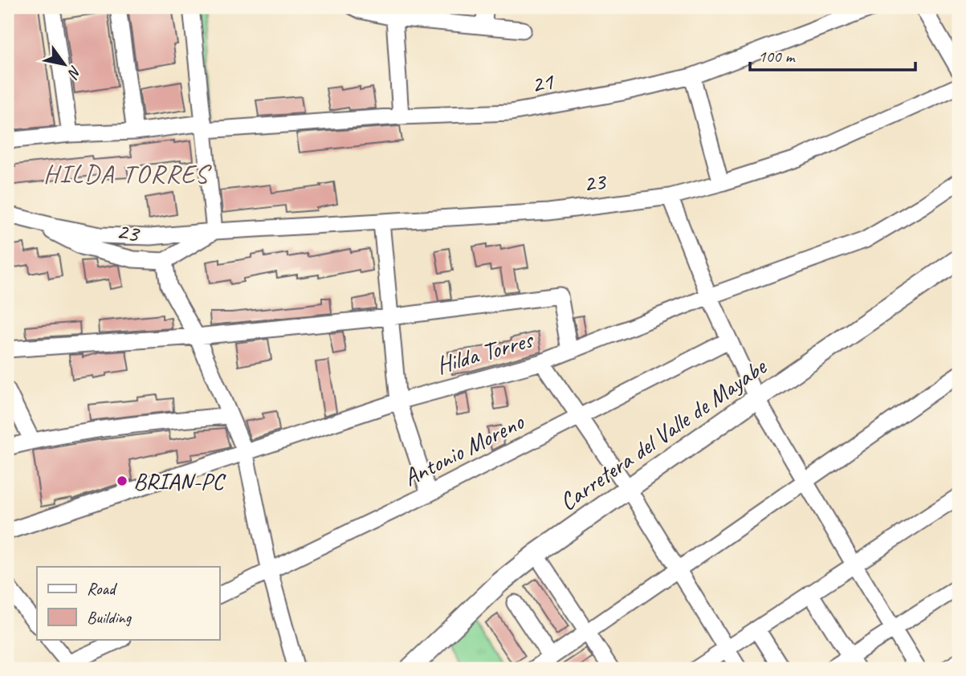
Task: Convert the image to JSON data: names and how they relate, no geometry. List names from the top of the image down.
{
  "streets": {
    "main road": ["Carretera del Valle de Mayabe"],
    "street": [
      "21",
      "23",
      "Hilda Torres",
      "Antonio Moreno"
    ]
  },
  "districts": ["HILDA TORRES"],
  "places": ["BRIAN-PC"],
  "legend": ["Road", "Building"],
  "scale_bar": "100 m",
  "north": "bottom right"
}
